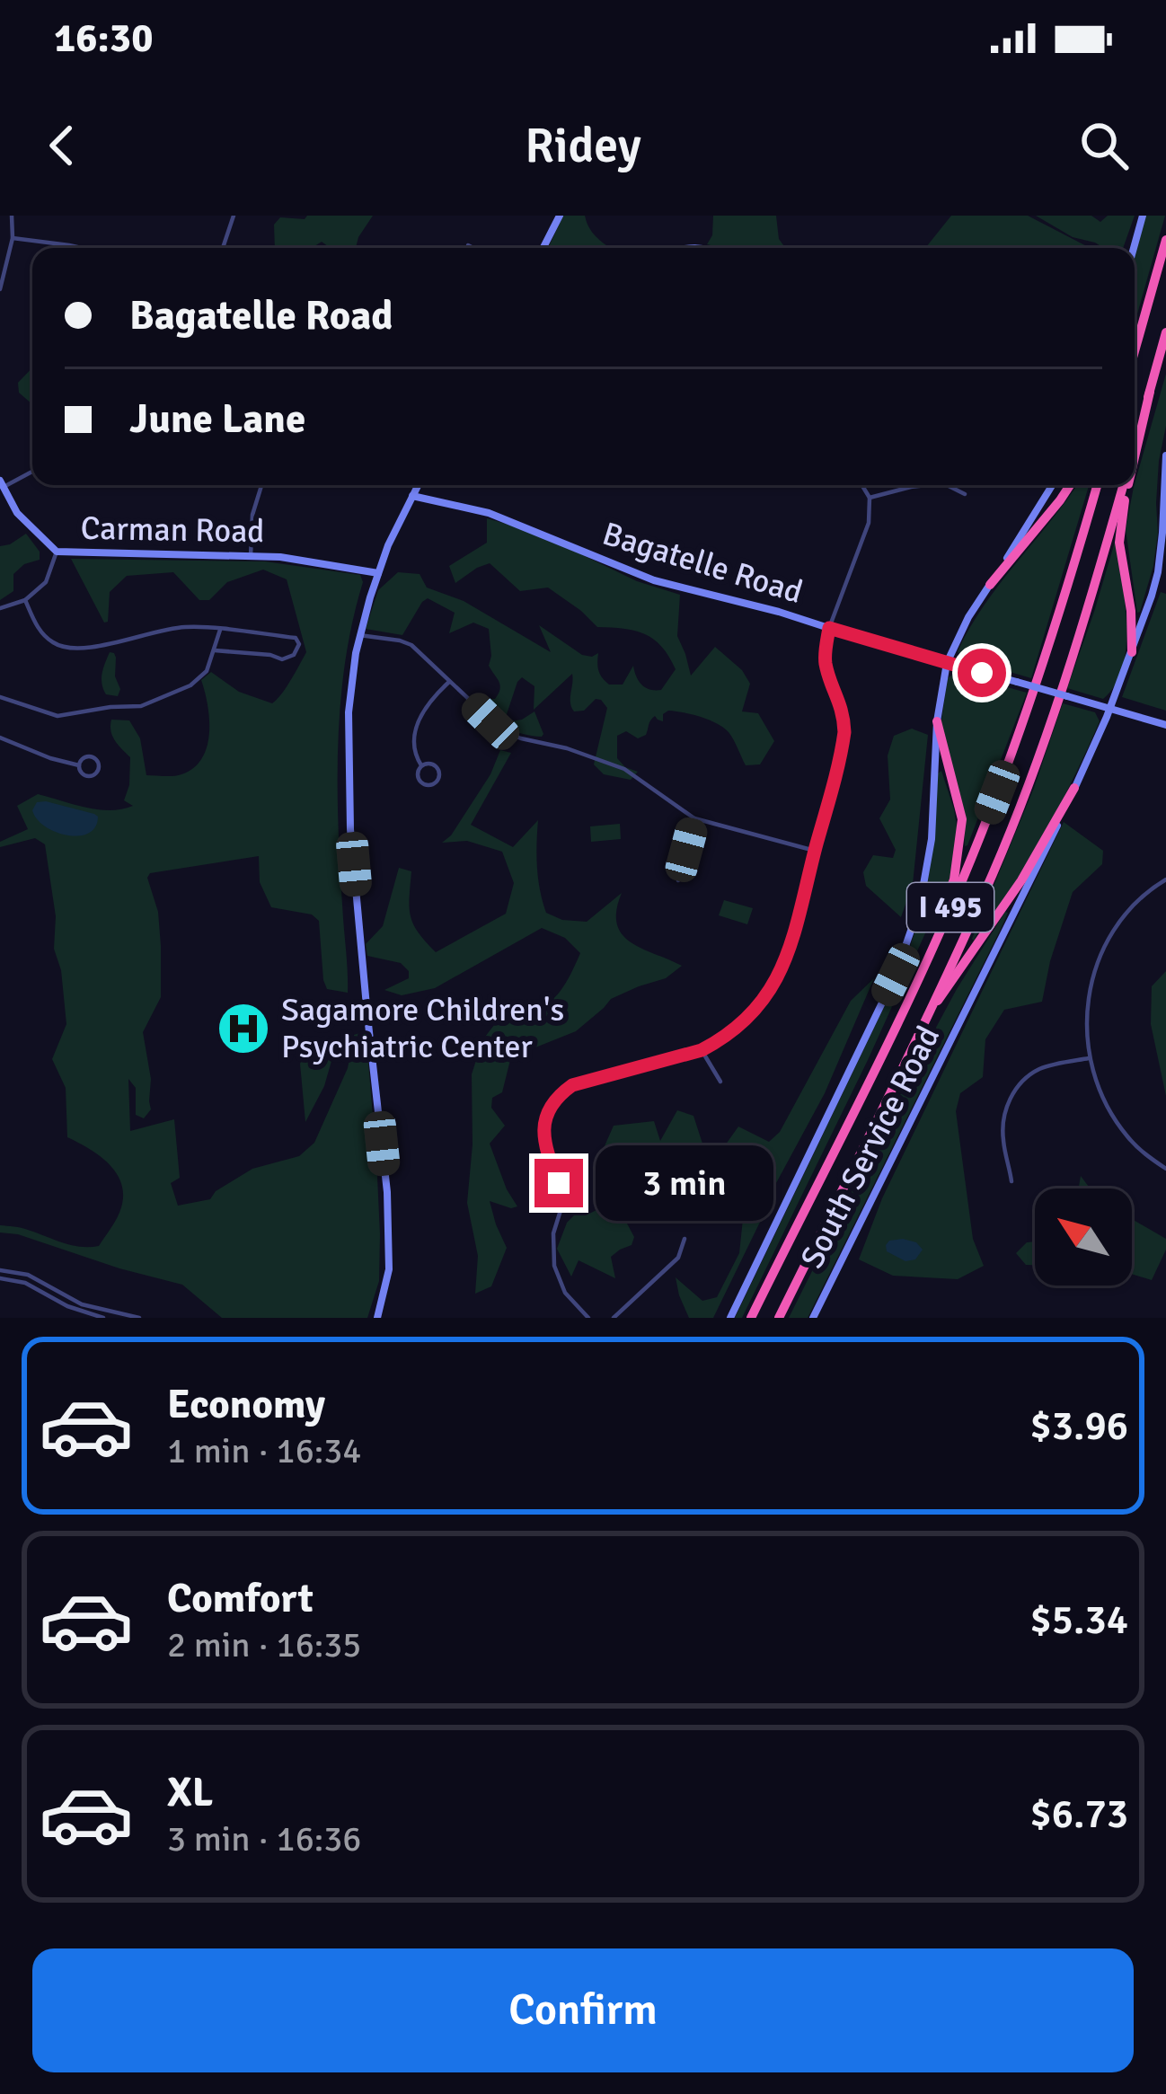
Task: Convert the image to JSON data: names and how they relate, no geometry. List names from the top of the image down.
{
  "streets": {
    "highway": ["I 495"],
    "main road": ["Carman Road", "Bagatelle Road", "South Service Road"]
  },
  "crossings": [
    ["Bagatelle Road", "South Service Road"]
  ],
  "places": {
    "hospital": ["Sagamore Children's Psychiatric Center"]
  },
  "north": "top left",
  "page": {
    "status": "16:30",
    "header": "Ridey",
    "banner": ["Bagatelle Road", "June Lane"],
    "bubble": "3 min",
    "list": [
      {
        "name": "Economy",
        "note": "1 min · 16:34",
        "value": "$3.96"
      },
      {
        "name": "Comfort",
        "note": "2 min · 16:35",
        "value": "$5.34"
      },
      {
        "name": "XL",
        "note": "3 min · 16:36",
        "value": "$6.73"
      }
    ],
    "buttons": "Confirm"
  }
}
